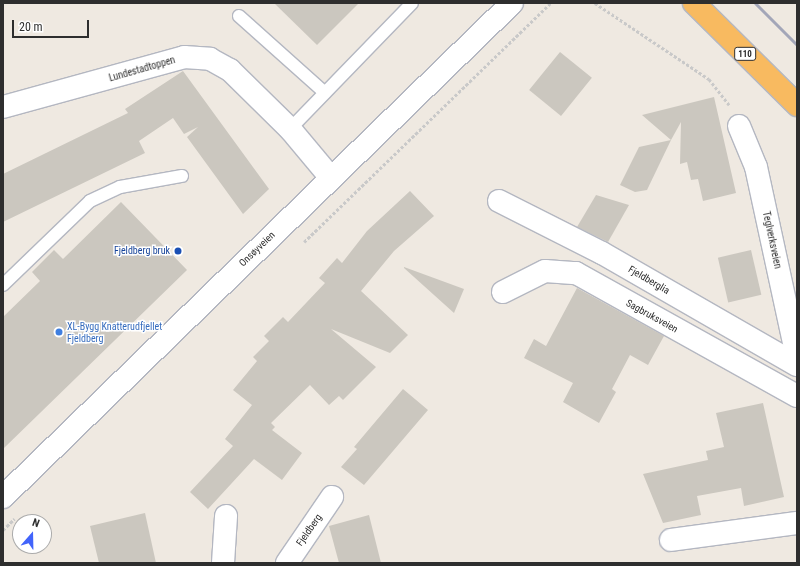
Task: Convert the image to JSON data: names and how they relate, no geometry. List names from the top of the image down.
{
  "streets": {
    "highway": ["110"],
    "street": [
      "Lundestadtoppen",
      "Teglverksveien",
      "Onsøyveien",
      "Fjeldberglia",
      "Sagbruksveien",
      "Fjeldberg"
    ]
  },
  "crossings": [
    ["Lundestadtoppen", "Onsøyveien"]
  ],
  "places": ["Fjeldberg bruk", "XL-Bygg Knatterudfjellet Fjeldberg"],
  "scale_bar": "20 m",
  "north": "top"
}
